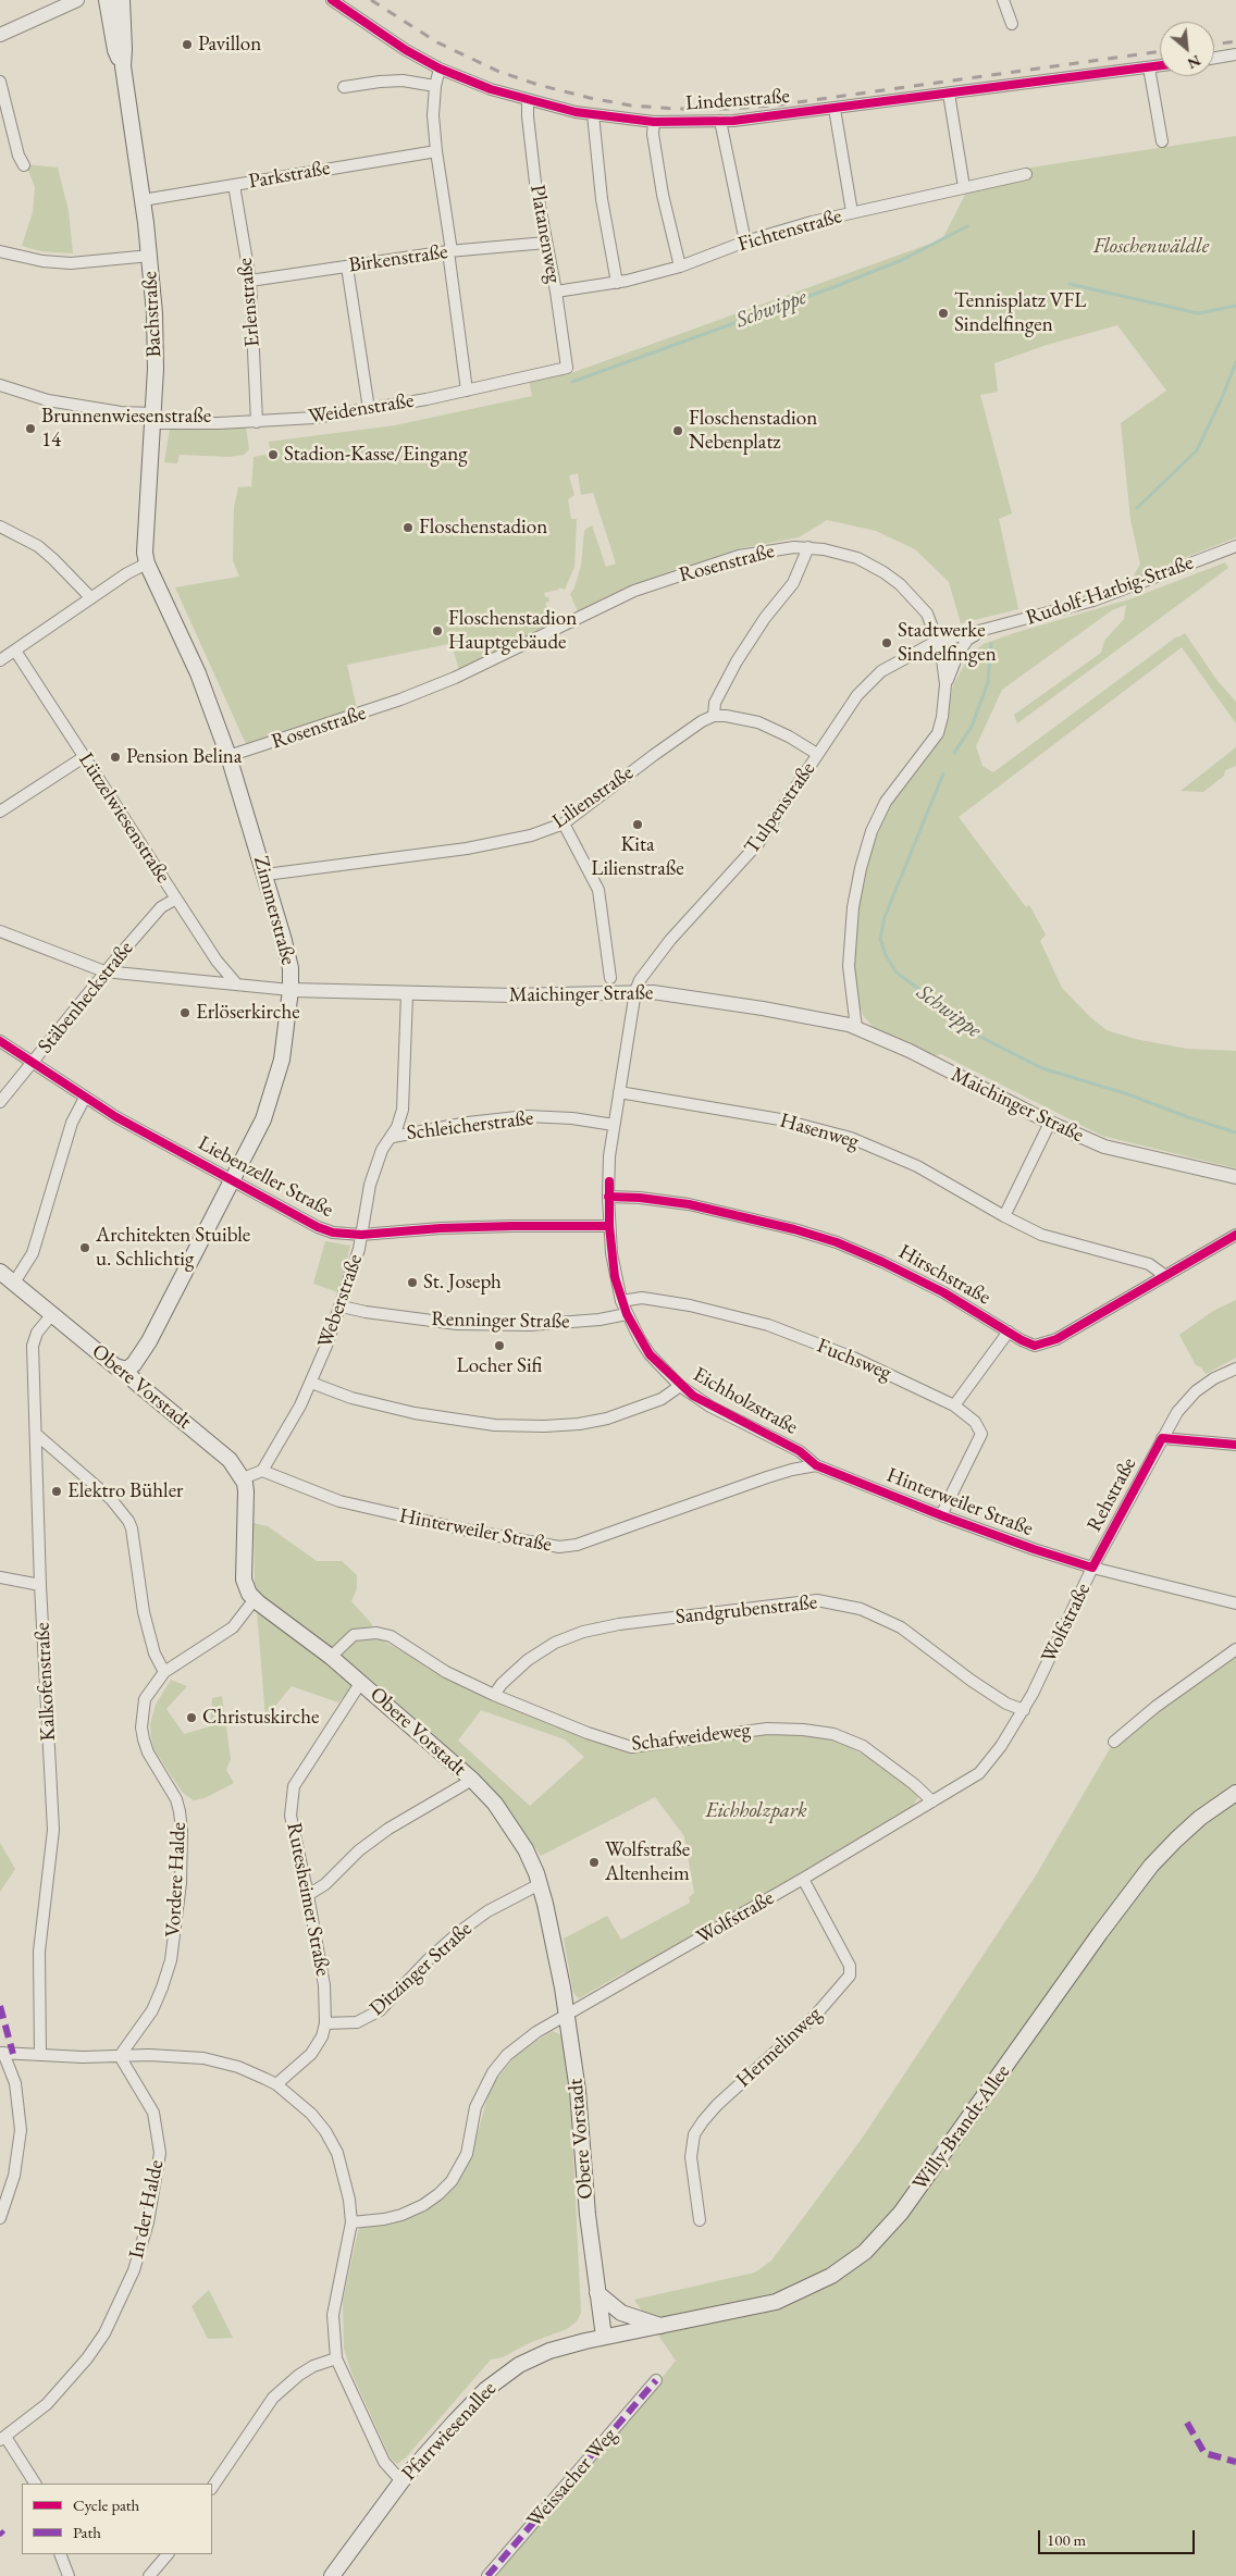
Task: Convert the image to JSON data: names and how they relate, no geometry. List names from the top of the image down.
{
  "streets": {
    "main road": [
      "Bachstraße",
      "Zimmerstraße",
      "Obere Vorstadt",
      "Willy-Brandt-Allee",
      "Pfarrwiesenallee"
    ],
    "street": [
      "Lindenstraße",
      "Parkstraße",
      "Fichtenstraße",
      "Platanenweg",
      "Birkenstraße",
      "Erlenstraße",
      "Weidenstraße",
      "Rosenstraße",
      "Rudolf-Harbig-Straße",
      "Lilienstraße",
      "Tulpenstraße",
      "Lützelwiesenstraße",
      "Maichinger Straße",
      "Stäbenheckstraße",
      "Schleicherstraße",
      "Hasenweg",
      "Liebenzeller Straße",
      "Hirschstraße",
      "Weberstraße",
      "Renninger Straße",
      "Fuchsweg",
      "Eichholzstraße",
      "Rehstraße",
      "Hinterweiler Straße",
      "Sandgrubenstraße",
      "Wolfstraße",
      "Kalkofenstraße",
      "Schafweideweg",
      "Vordere Halde",
      "Rutesheimer Straße",
      "Ditzinger Straße",
      "Hermelinweg",
      "In der Halde",
      "Weissacher Weg"
    ]
  },
  "crossings": [
    ["Lindenstraße", "Platanenweg"],
    ["Parkstraße", "Erlenstraße"],
    ["Parkstraße", "Bachstraße"],
    ["Fichtenstraße", "Platanenweg"],
    ["Platanenweg", "Birkenstraße"],
    ["Platanenweg", "Weidenstraße"],
    ["Birkenstraße", "Erlenstraße"],
    ["Erlenstraße", "Weidenstraße"],
    ["Bachstraße", "Weidenstraße"],
    ["Bachstraße", "Zimmerstraße"],
    ["Rosenstraße", "Rudolf-Harbig-Straße"],
    ["Rosenstraße", "Tulpenstraße"],
    ["Rosenstraße", "Zimmerstraße"],
    ["Rosenstraße", "Maichinger Straße"],
    ["Rudolf-Harbig-Straße", "Tulpenstraße"],
    ["Lilienstraße", "Zimmerstraße"],
    ["Tulpenstraße", "Maichinger Straße"],
    ["Tulpenstraße", "Eichholzstraße"],
    ["Lützelwiesenstraße", "Maichinger Straße"],
    ["Lützelwiesenstraße", "Stäbenheckstraße"],
    ["Zimmerstraße", "Maichinger Straße"],
    ["Zimmerstraße", "Liebenzeller Straße"],
    ["Zimmerstraße", "Obere Vorstadt"],
    ["Maichinger Straße", "Stäbenheckstraße"],
    ["Maichinger Straße", "Weberstraße"],
    ["Maichinger Straße", "Eichholzstraße"],
    ["Stäbenheckstraße", "Liebenzeller Straße"],
    ["Schleicherstraße", "Weberstraße"],
    ["Schleicherstraße", "Eichholzstraße"],
    ["Hasenweg", "Hirschstraße"],
    ["Hasenweg", "Eichholzstraße"],
    ["Liebenzeller Straße", "Weberstraße"],
    ["Liebenzeller Straße", "Eichholzstraße"],
    ["Hirschstraße", "Eichholzstraße"],
    ["Weberstraße", "Renninger Straße"],
    ["Weberstraße", "Hinterweiler Straße"],
    ["Renninger Straße", "Eichholzstraße"],
    ["Fuchsweg", "Eichholzstraße"],
    ["Fuchsweg", "Hinterweiler Straße"],
    ["Obere Vorstadt", "Wolfstraße"],
    ["Obere Vorstadt", "Kalkofenstraße"],
    ["Obere Vorstadt", "Schafweideweg"],
    ["Obere Vorstadt", "Vordere Halde"],
    ["Obere Vorstadt", "Rutesheimer Straße"],
    ["Obere Vorstadt", "Ditzinger Straße"],
    ["Obere Vorstadt", "Willy-Brandt-Allee"],
    ["Obere Vorstadt", "Pfarrwiesenallee"],
    ["Eichholzstraße", "Hinterweiler Straße"],
    ["Rehstraße", "Hinterweiler Straße"],
    ["Rehstraße", "Wolfstraße"],
    ["Hinterweiler Straße", "Wolfstraße"],
    ["Sandgrubenstraße", "Wolfstraße"],
    ["Sandgrubenstraße", "Schafweideweg"],
    ["Wolfstraße", "Schafweideweg"],
    ["Wolfstraße", "Hermelinweg"],
    ["Vordere Halde", "In der Halde"],
    ["Rutesheimer Straße", "Ditzinger Straße"],
    ["Willy-Brandt-Allee", "Pfarrwiesenallee"]
  ],
  "water": ["Schwippe"],
  "parks": ["Floschenwäldle", "Eichholzpark"],
  "places": [
    "Pavillon",
    "Tennisplatz VFL Sindelfingen",
    "Brunnenwiesenstraße 14",
    "Floschenstadion Nebenplatz",
    "Stadion-Kasse/Eingang",
    "Floschenstadion",
    "Floschenstadion Hauptgebäude",
    "Stadtwerke Sindelfingen",
    "Pension Belina",
    "Kita Lilienstraße",
    "Erlöserkirche",
    "Architekten Stuible u. Schlichtig",
    "St. Joseph",
    "Locher Sifi",
    "Elektro Bühler",
    "Christuskirche",
    "Wolfstraße Altenheim"
  ],
  "legend": ["Cycle path", "Path"],
  "scale_bar": "100 m",
  "north": "bottom right"
}
